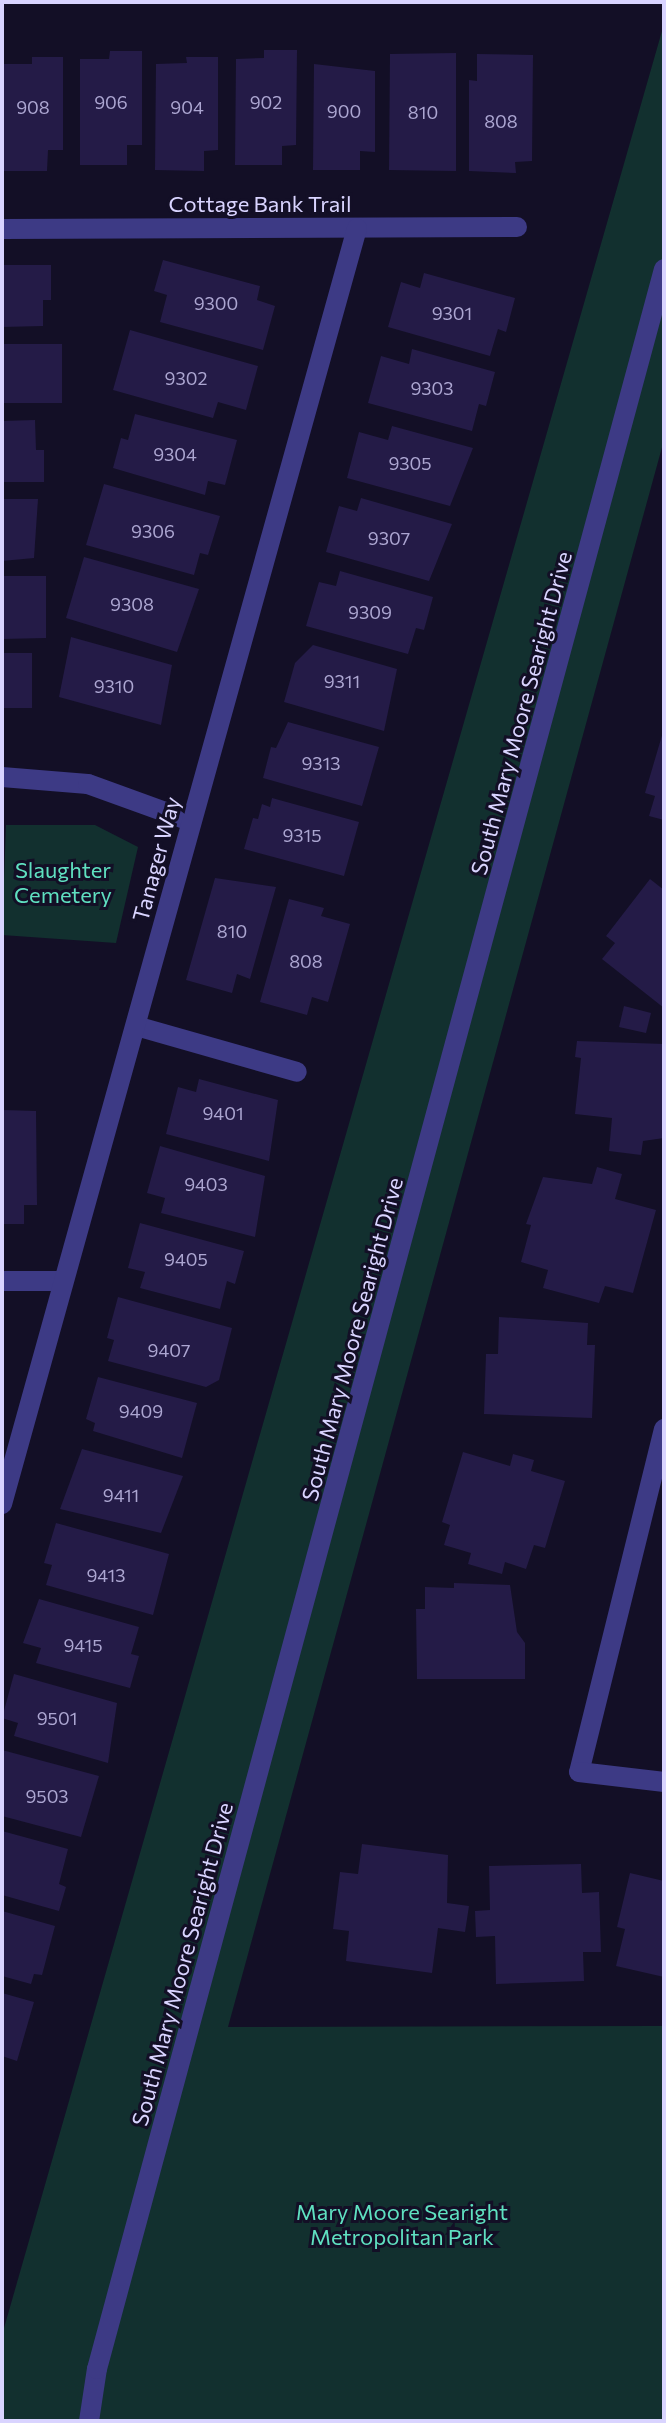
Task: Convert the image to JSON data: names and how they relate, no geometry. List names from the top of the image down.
{
  "streets": {
    "street": ["Cottage Bank Trail", "South Mary Moore Searight Drive", "Tanager Way"]
  },
  "crossings": [
    ["Cottage Bank Trail", "Tanager Way"]
  ],
  "parks": ["Slaughter Cemetery", "Mary Moore Searight Metropolitan Park"],
  "house_numbers": [
    "906",
    "902",
    "908",
    "904",
    "900",
    "810",
    "808",
    "9300",
    "9301",
    "9302",
    "9303",
    "9304",
    "9305",
    "9306",
    "9307",
    "9308",
    "9309",
    "9311",
    "9310",
    "9313",
    "9315",
    "810",
    "808",
    "9401",
    "9403",
    "9405",
    "9407",
    "9409",
    "9411",
    "9413",
    "9415",
    "9501",
    "9503"
  ]
}
